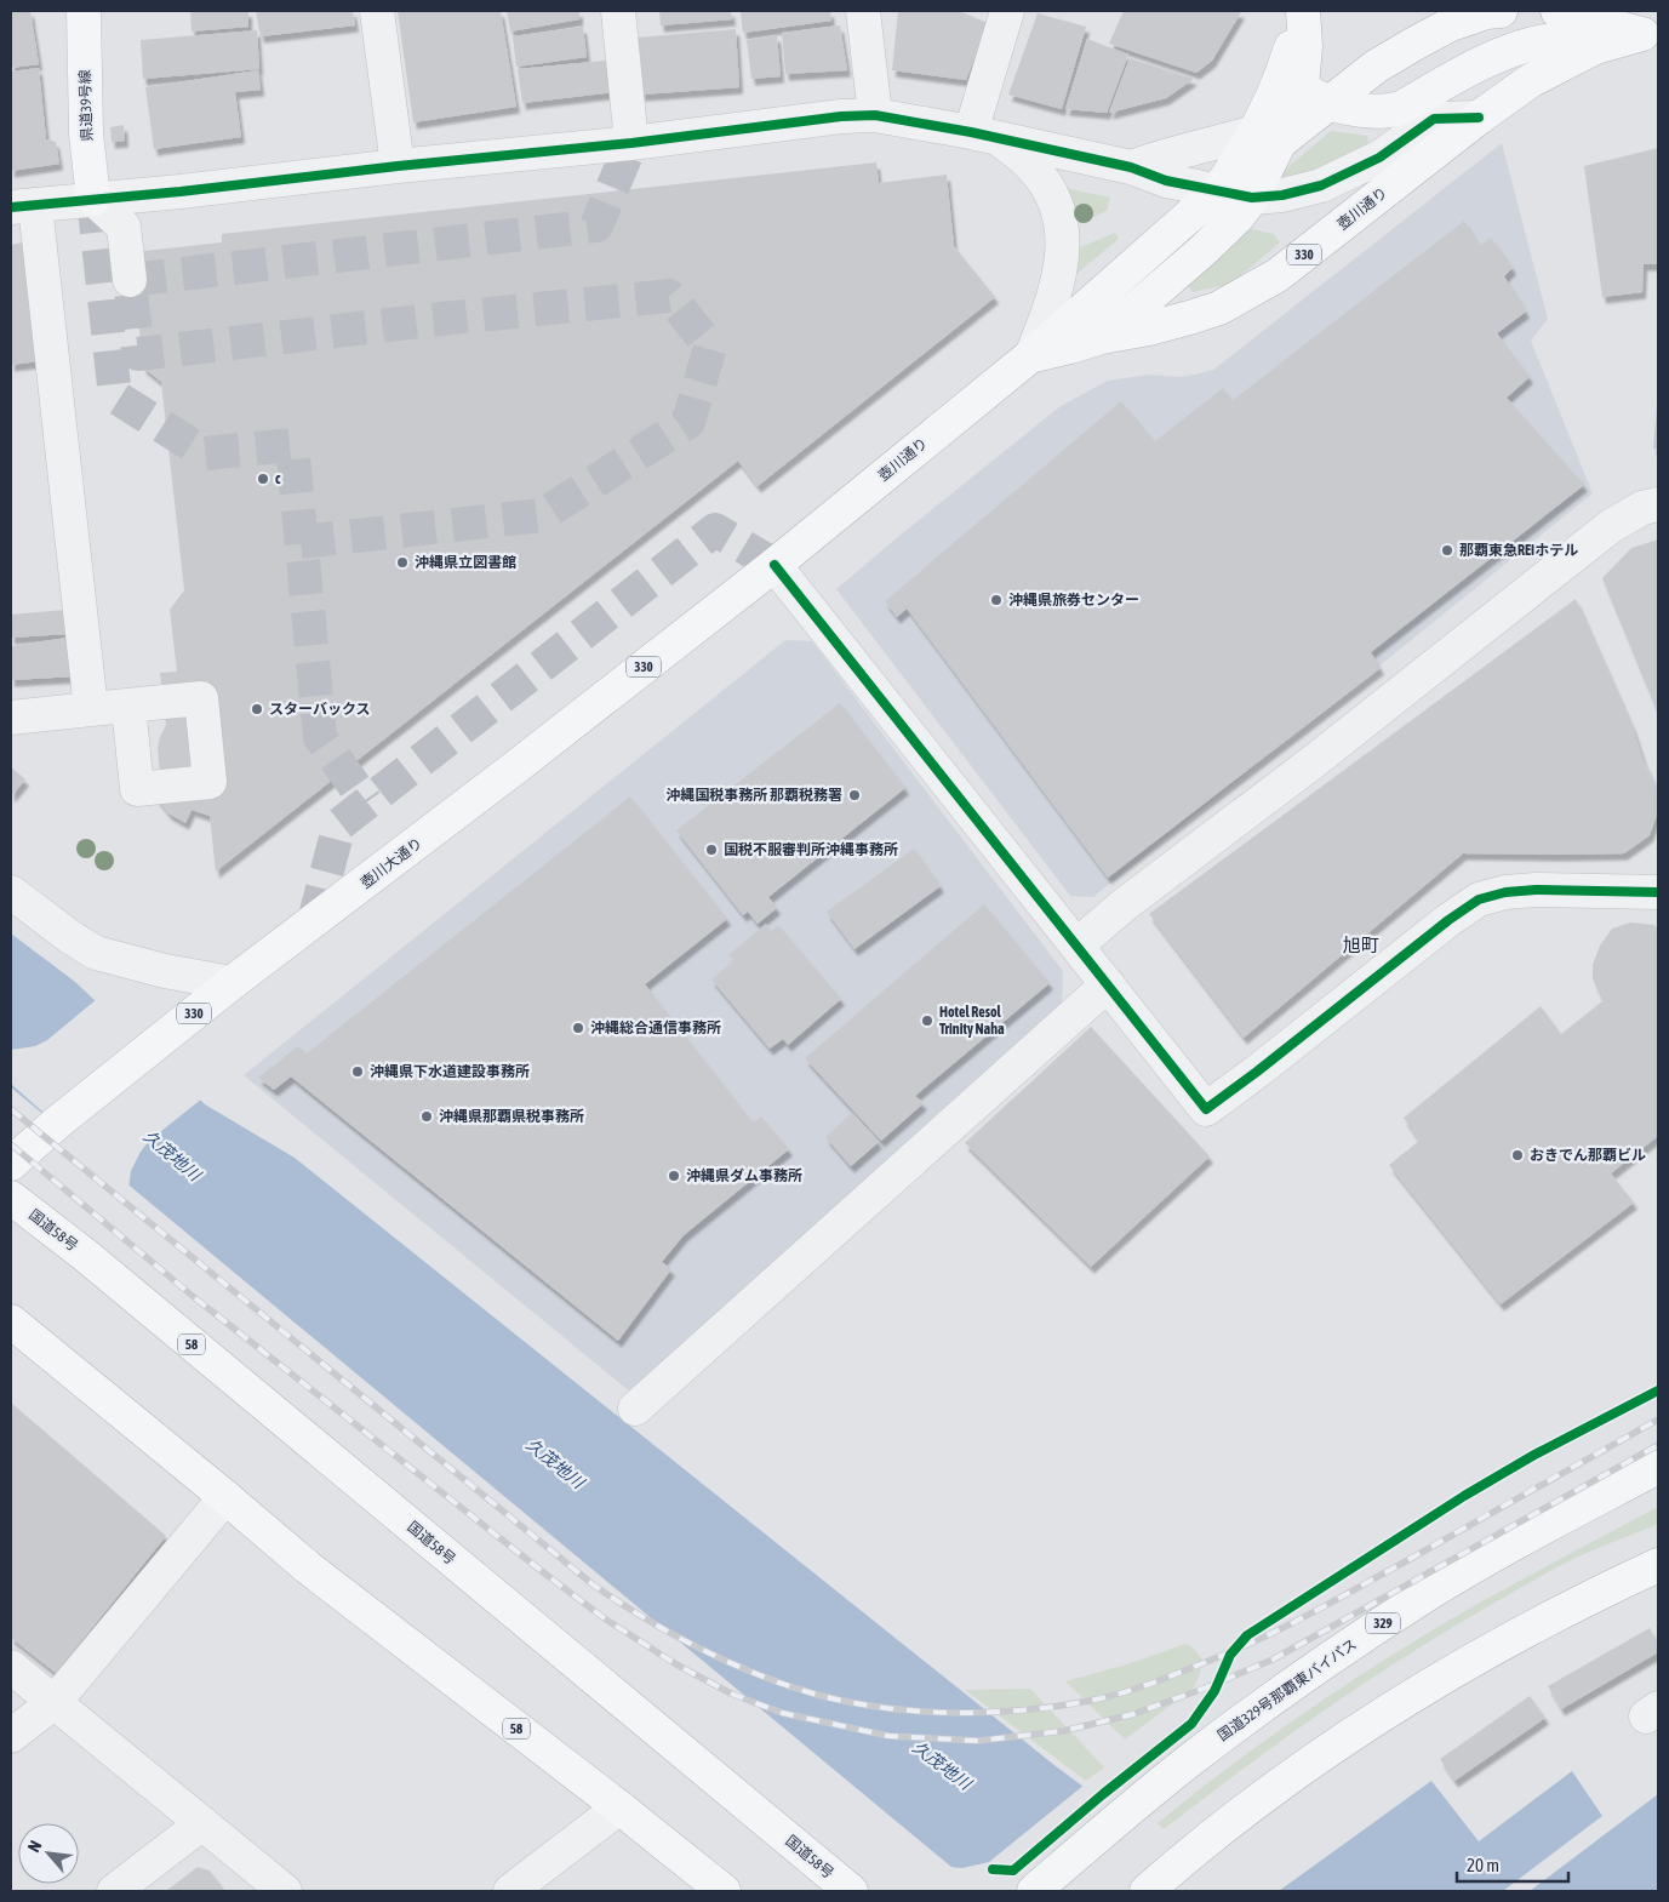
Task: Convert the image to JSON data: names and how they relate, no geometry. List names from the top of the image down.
{
  "streets": {
    "main road": [
      "県道39号線",
      "壺川通り",
      "330",
      "壺川大通り",
      "国道58号",
      "58",
      "329",
      "国道329号那覇東バイパス"
    ]
  },
  "crossings": [
    ["壺川通り", "壺川大通り"]
  ],
  "districts": ["旭町"],
  "water": ["久茂地川"],
  "places": [
    "c",
    "那覇東急REIホテル",
    "沖縄県立図書館",
    "沖縄県旅券センター",
    "スターバックス",
    "沖縄国税事務所 那覇税務署",
    "国税不服審判所沖縄事務所",
    "Hotel Resol Trinity Naha",
    "沖縄総合通信事務所",
    "沖縄県下水道建設事務所",
    "沖縄県那覇県税事務所",
    "おきでん那覇ビル",
    "沖縄県ダム事務所"
  ],
  "scale_bar": "20 m",
  "north": "top left"
}
